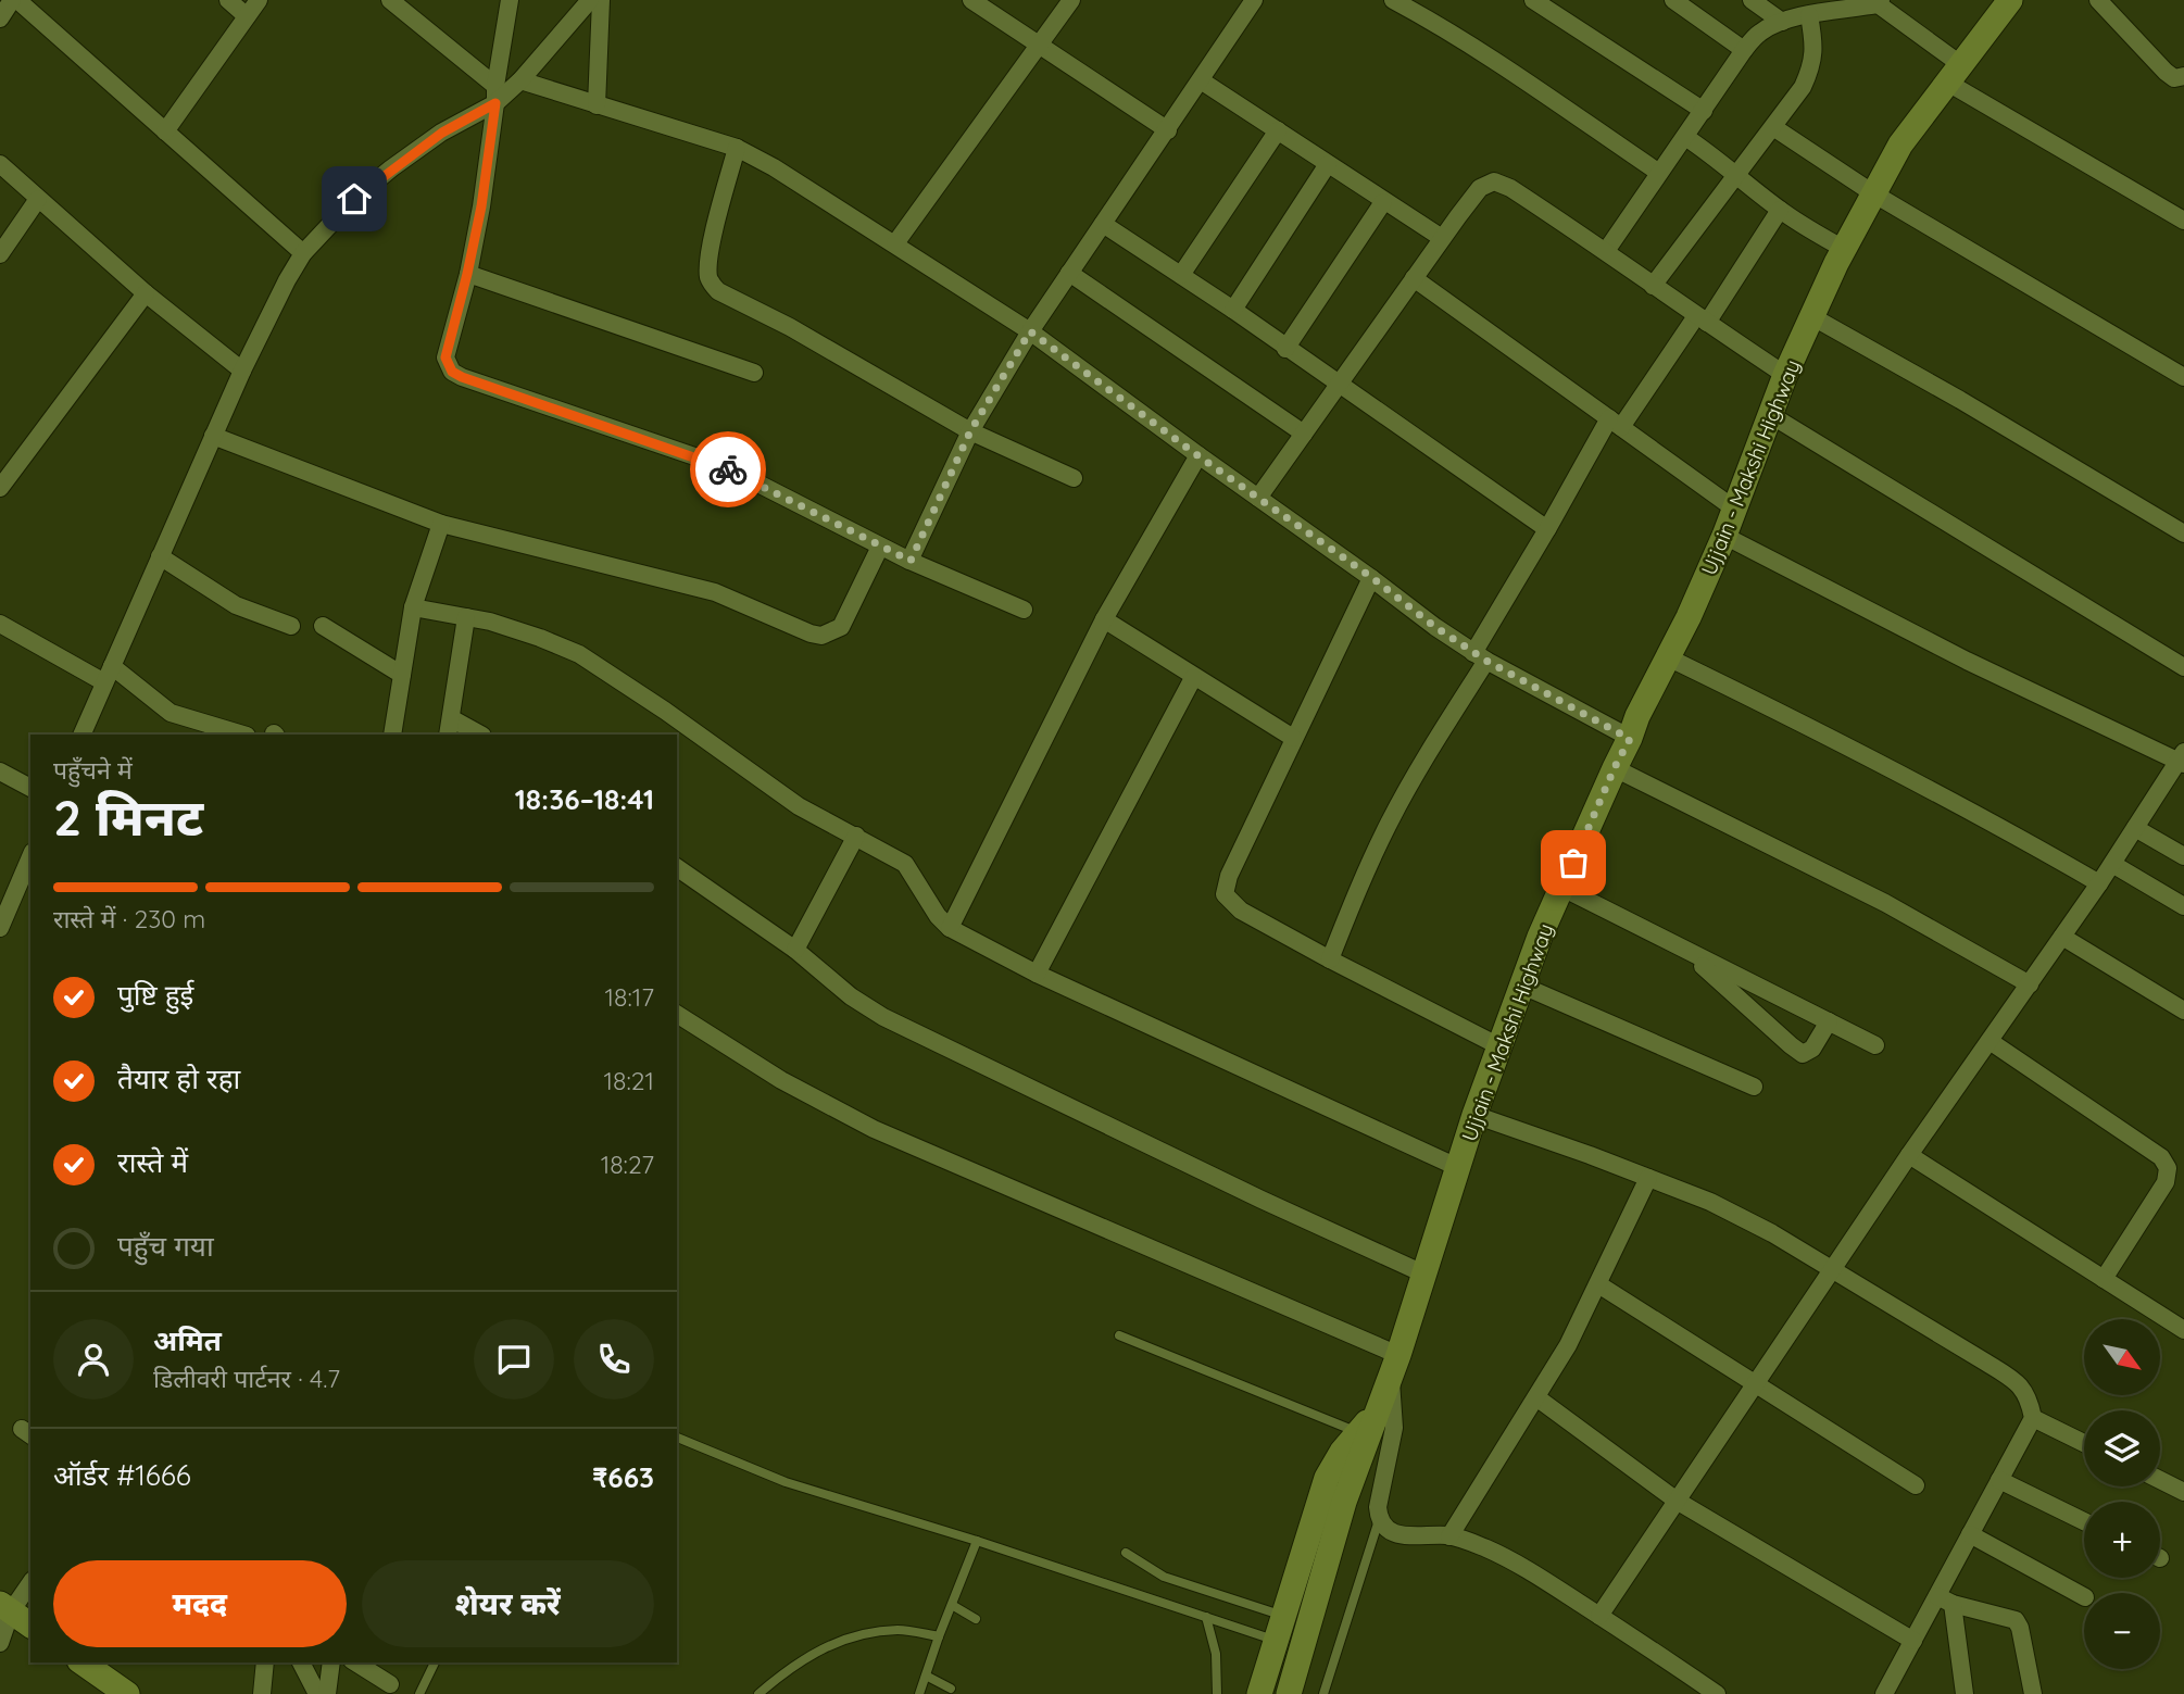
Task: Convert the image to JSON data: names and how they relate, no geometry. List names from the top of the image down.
{
  "streets": {
    "main road": ["Ujjain - Makshi Highway"]
  },
  "north": "bottom right",
  "page": {
    "heading": ["2 मिनट", "पहुँचने में", "18:36–18:41"],
    "panel": [
      "अमित",
      "डिलीवरी पार्टनर · 4.7",
      "ऑर्डर #1666",
      "₹663"
    ],
    "bar": "रास्ते में · 230 m",
    "list": [
      ["पुष्टि हुई", "18:17"],
      ["तैयार हो रहा", "18:21"],
      ["रास्ते में", "18:27"],
      "पहुँच गया"
    ],
    "map_buttons": ["+", "−"],
    "buttons": ["मदद", "शेयर करें"]
  }
}
